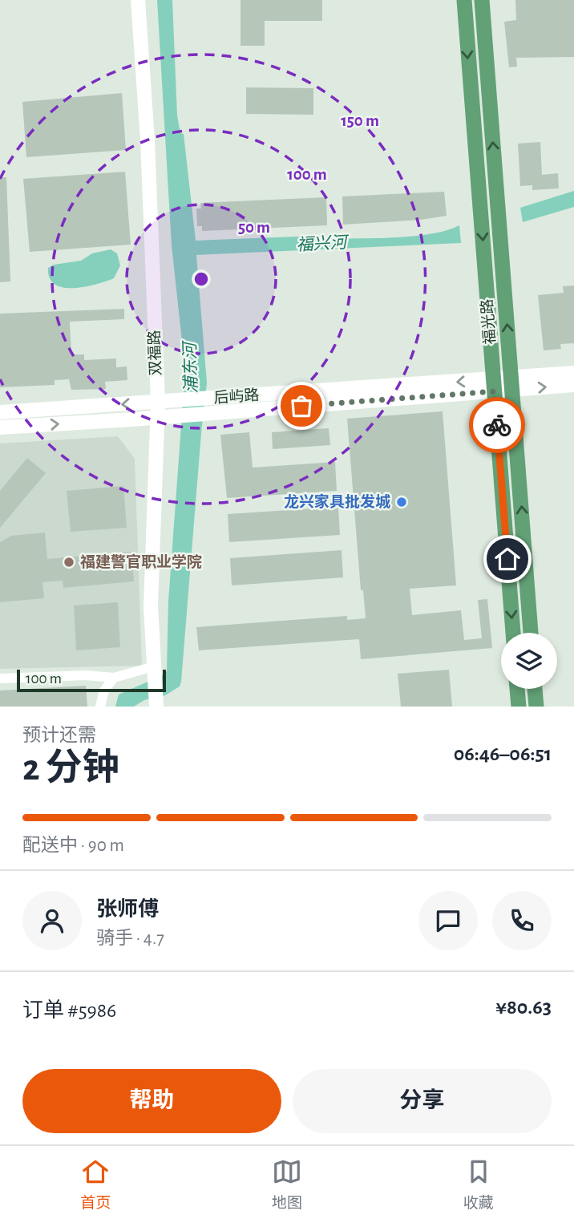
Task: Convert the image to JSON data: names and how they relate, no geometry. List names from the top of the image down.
{
  "streets": {
    "main road": ["福光路", "双福路", "后屿路"]
  },
  "crossings": [
    ["福光路", "后屿路"],
    ["双福路", "后屿路"]
  ],
  "water": ["福兴河", "浦东河"],
  "places": ["龙兴家具批发城", "福建警官职业学院"],
  "scale_bar": "100 m",
  "page": {
    "scale": "100 m",
    "heading": ["2 分钟", "预计还需", "06:46–06:51"],
    "panel": [
      "张师傅",
      "骑手 · 4.7",
      "订单 #5986",
      "¥80.63"
    ],
    "bar": "配送中 · 90 m",
    "buttons": ["帮助", "分享"],
    "tabs": ["首页", "地图", "收藏"]
  },
  "rings": ["150 m", "100 m", "50 m"]
}
